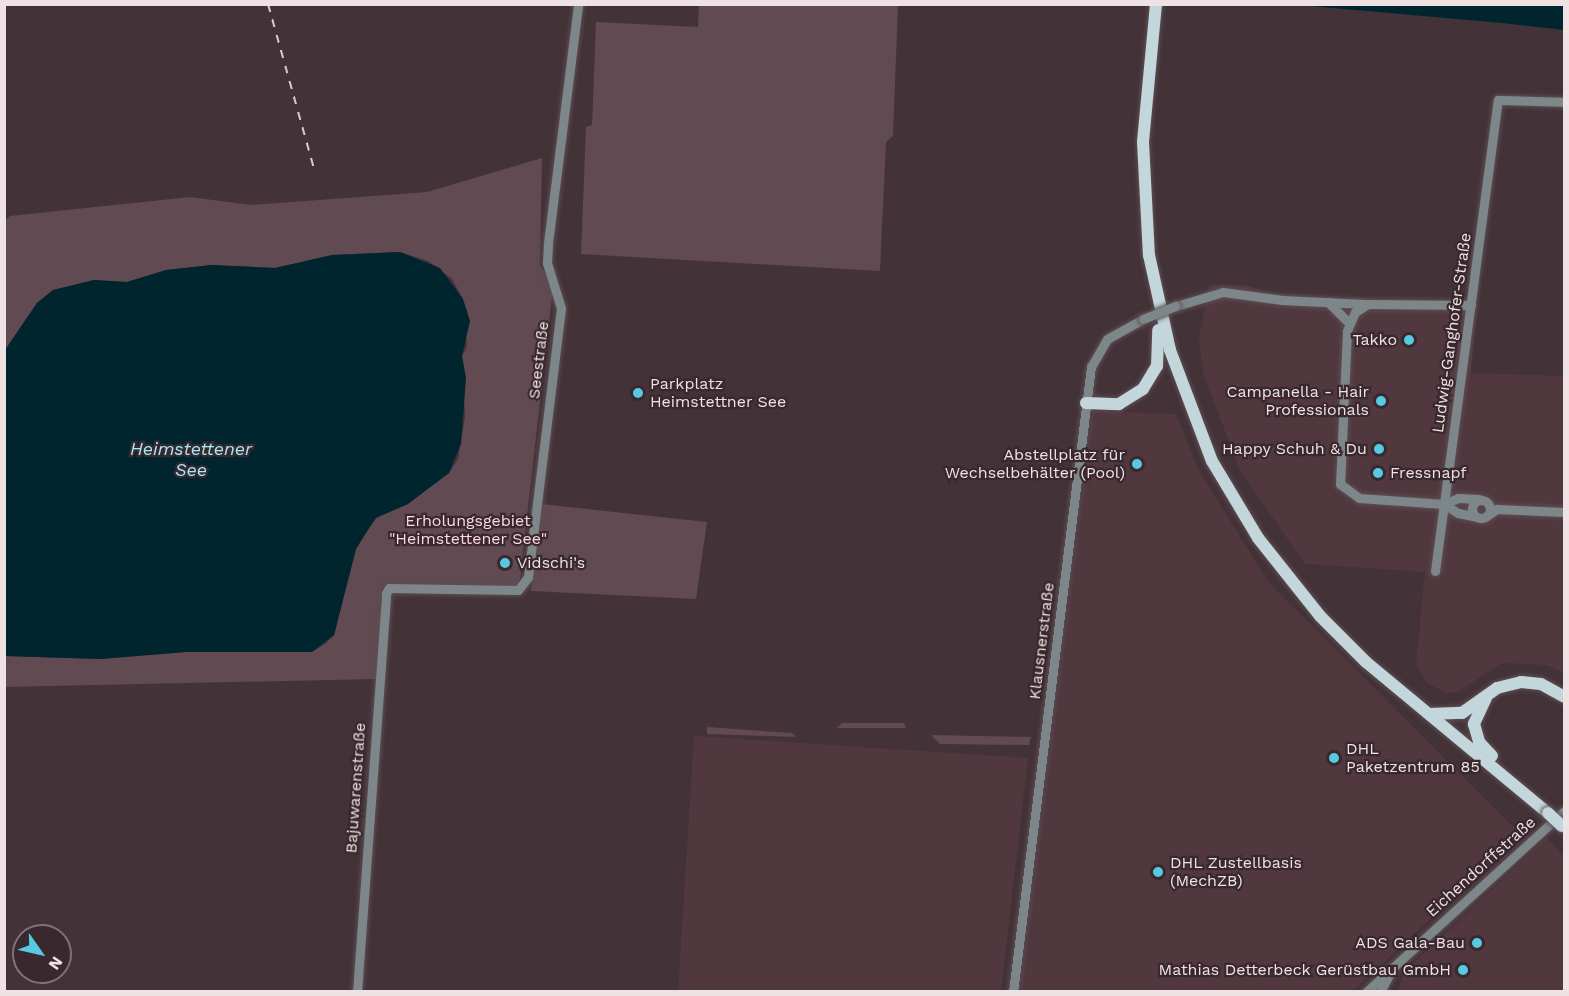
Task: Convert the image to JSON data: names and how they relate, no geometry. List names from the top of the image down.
{
  "streets": {
    "street": [
      "Ludwig-Ganghofer-Straße",
      "Seestraße",
      "Klausnerstraße",
      "Bajuwarenstraße",
      "Eichendorffstraße"
    ]
  },
  "crossings": [
    ["Seestraße", "Bajuwarenstraße"]
  ],
  "water": ["Heimstettener See"],
  "parks": ["Erholungsgebiet \"Heimstettener See\""],
  "places": [
    "Takko",
    "Parkplatz Heimstettner See",
    "Campanella - Hair Professionals",
    "Happy Schuh & Du",
    "Abstellplatz für Wechselbehälter (Pool)",
    "Fressnapf",
    "Vidschi's",
    "DHL Paketzentrum 85",
    "DHL Zustellbasis (MechZB)",
    "ADS Gala-Bau",
    "Mathias Detterbeck Gerüstbau GmbH"
  ],
  "north": "bottom right"
}
